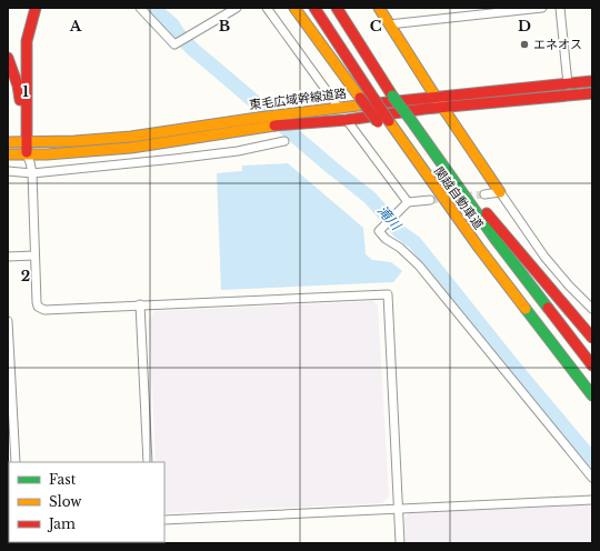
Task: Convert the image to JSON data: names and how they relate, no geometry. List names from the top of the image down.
{
  "streets": {
    "main road": ["東毛広域幹線道路", "関越自動車道"]
  },
  "water": ["滝川"],
  "places": ["エネオス"],
  "legend": ["Fast", "Slow", "Jam"],
  "grid": {
    "columns": [
      "A",
      "B",
      "C",
      "D"
    ],
    "rows": ["1", "2"]
  }
}
